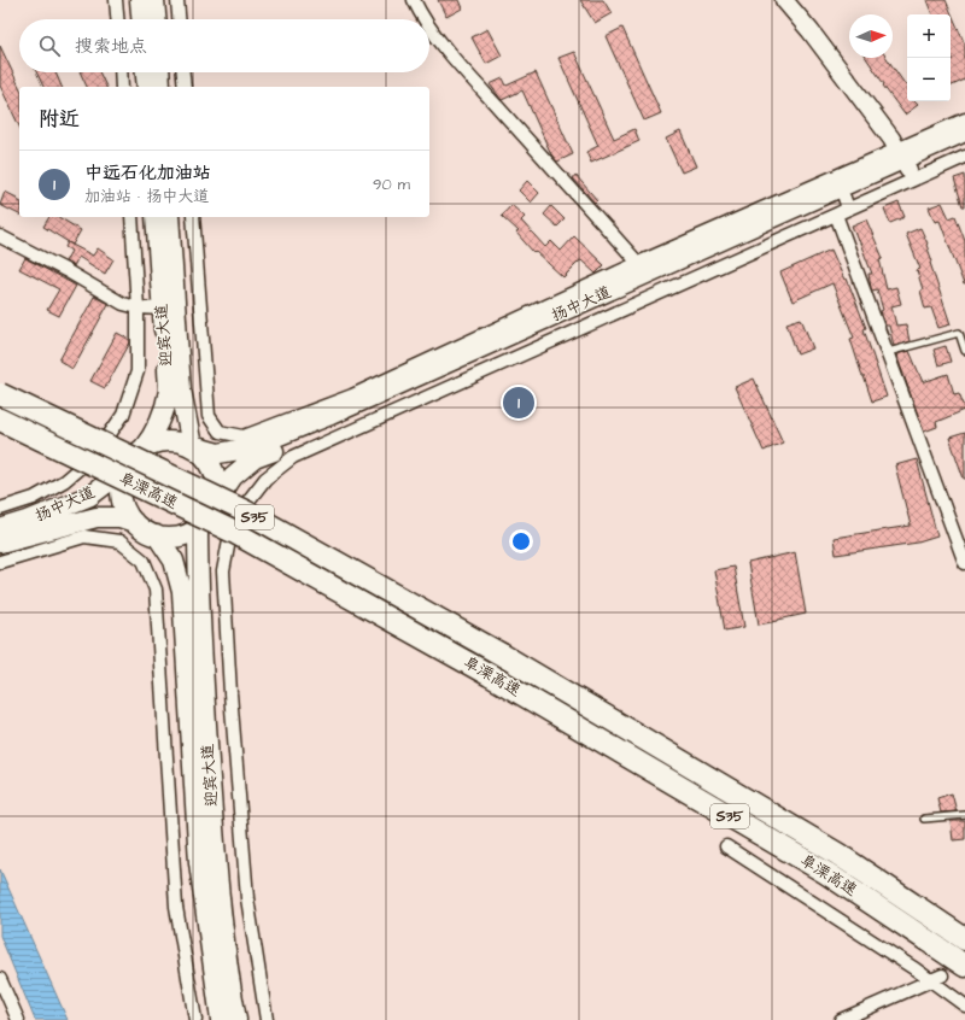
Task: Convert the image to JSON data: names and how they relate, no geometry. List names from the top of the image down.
{
  "streets": {
    "highway": ["阜溧高速", "S35"],
    "main road": ["扬中大道", "迎宾大道"]
  },
  "crossings": [
    ["扬中大道", "迎宾大道"]
  ],
  "north": "right",
  "page": {
    "map_buttons": ["+", "−"],
    "search": "搜索地点",
    "heading": "附近",
    "list": [
      {
        "mark": "1",
        "name": "中远石化加油站",
        "note": "加油站 · 扬中大道",
        "value": "90 m"
      }
    ],
    "pins": "1"
  }
}
